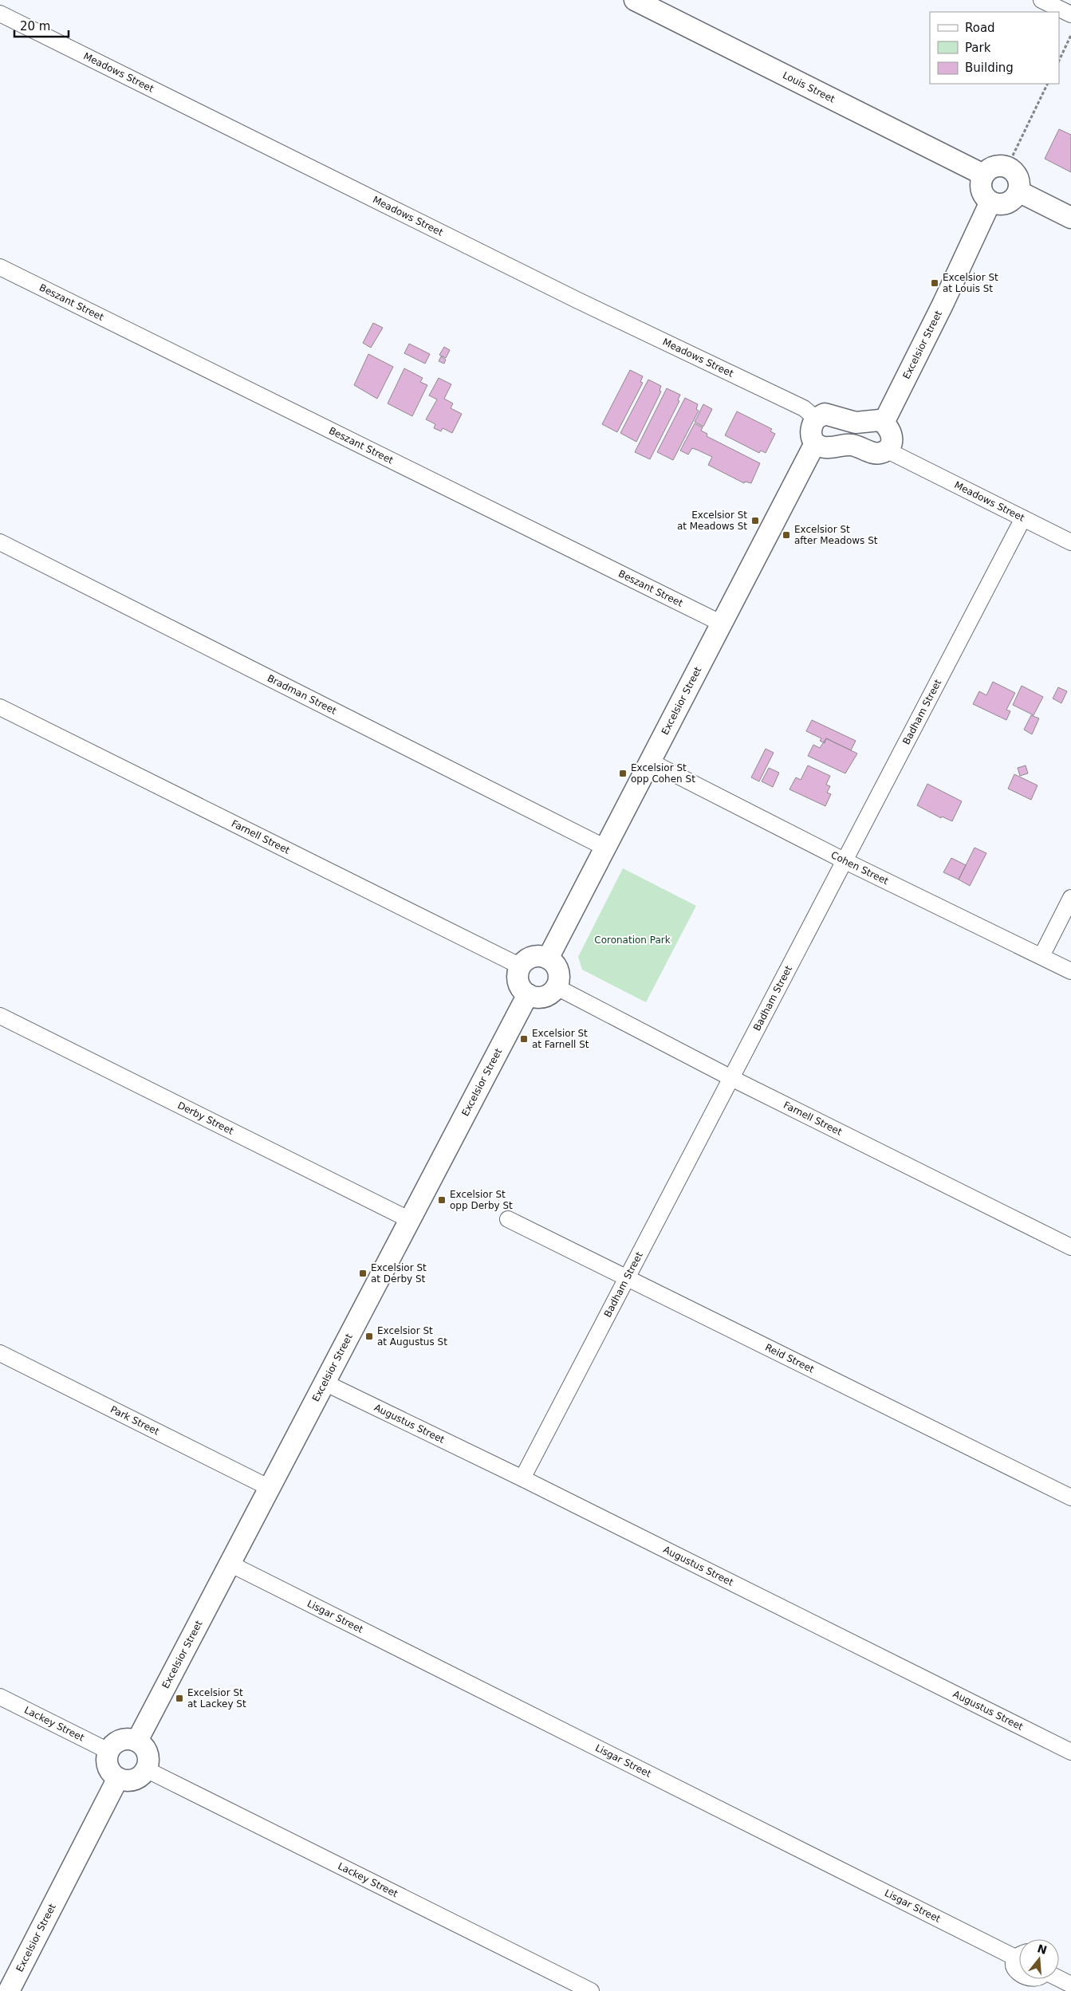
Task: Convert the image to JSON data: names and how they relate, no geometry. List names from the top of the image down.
{
  "streets": {
    "street": [
      "Meadows Street",
      "Louis Street",
      "Beszant Street",
      "Excelsior Street",
      "Bradman Street",
      "Badham Street",
      "Farnell Street",
      "Cohen Street",
      "Derby Street",
      "Reid Street",
      "Park Street",
      "Augustus Street",
      "Lisgar Street",
      "Lackey Street"
    ]
  },
  "crossings": [
    ["Meadows Street", "Badham Street"],
    ["Louis Street", "Excelsior Street"],
    ["Beszant Street", "Excelsior Street"],
    ["Excelsior Street", "Bradman Street"],
    ["Excelsior Street", "Farnell Street"],
    ["Excelsior Street", "Cohen Street"],
    ["Excelsior Street", "Derby Street"],
    ["Excelsior Street", "Park Street"],
    ["Excelsior Street", "Augustus Street"],
    ["Excelsior Street", "Lisgar Street"],
    ["Excelsior Street", "Lackey Street"],
    ["Badham Street", "Farnell Street"],
    ["Badham Street", "Cohen Street"],
    ["Badham Street", "Reid Street"],
    ["Badham Street", "Augustus Street"]
  ],
  "parks": ["Coronation Park"],
  "places": {
    "transit": [
      "Excelsior St at Louis St",
      "Excelsior St at Meadows St",
      "Excelsior St after Meadows St",
      "Excelsior St opp Cohen St",
      "Excelsior St at Farnell St",
      "Excelsior St opp Derby St",
      "Excelsior St at Derby St",
      "Excelsior St at Augustus St",
      "Excelsior St at Lackey St"
    ]
  },
  "legend": ["Road", "Park", "Building"],
  "scale_bar": "20 m",
  "north": "top"
}
